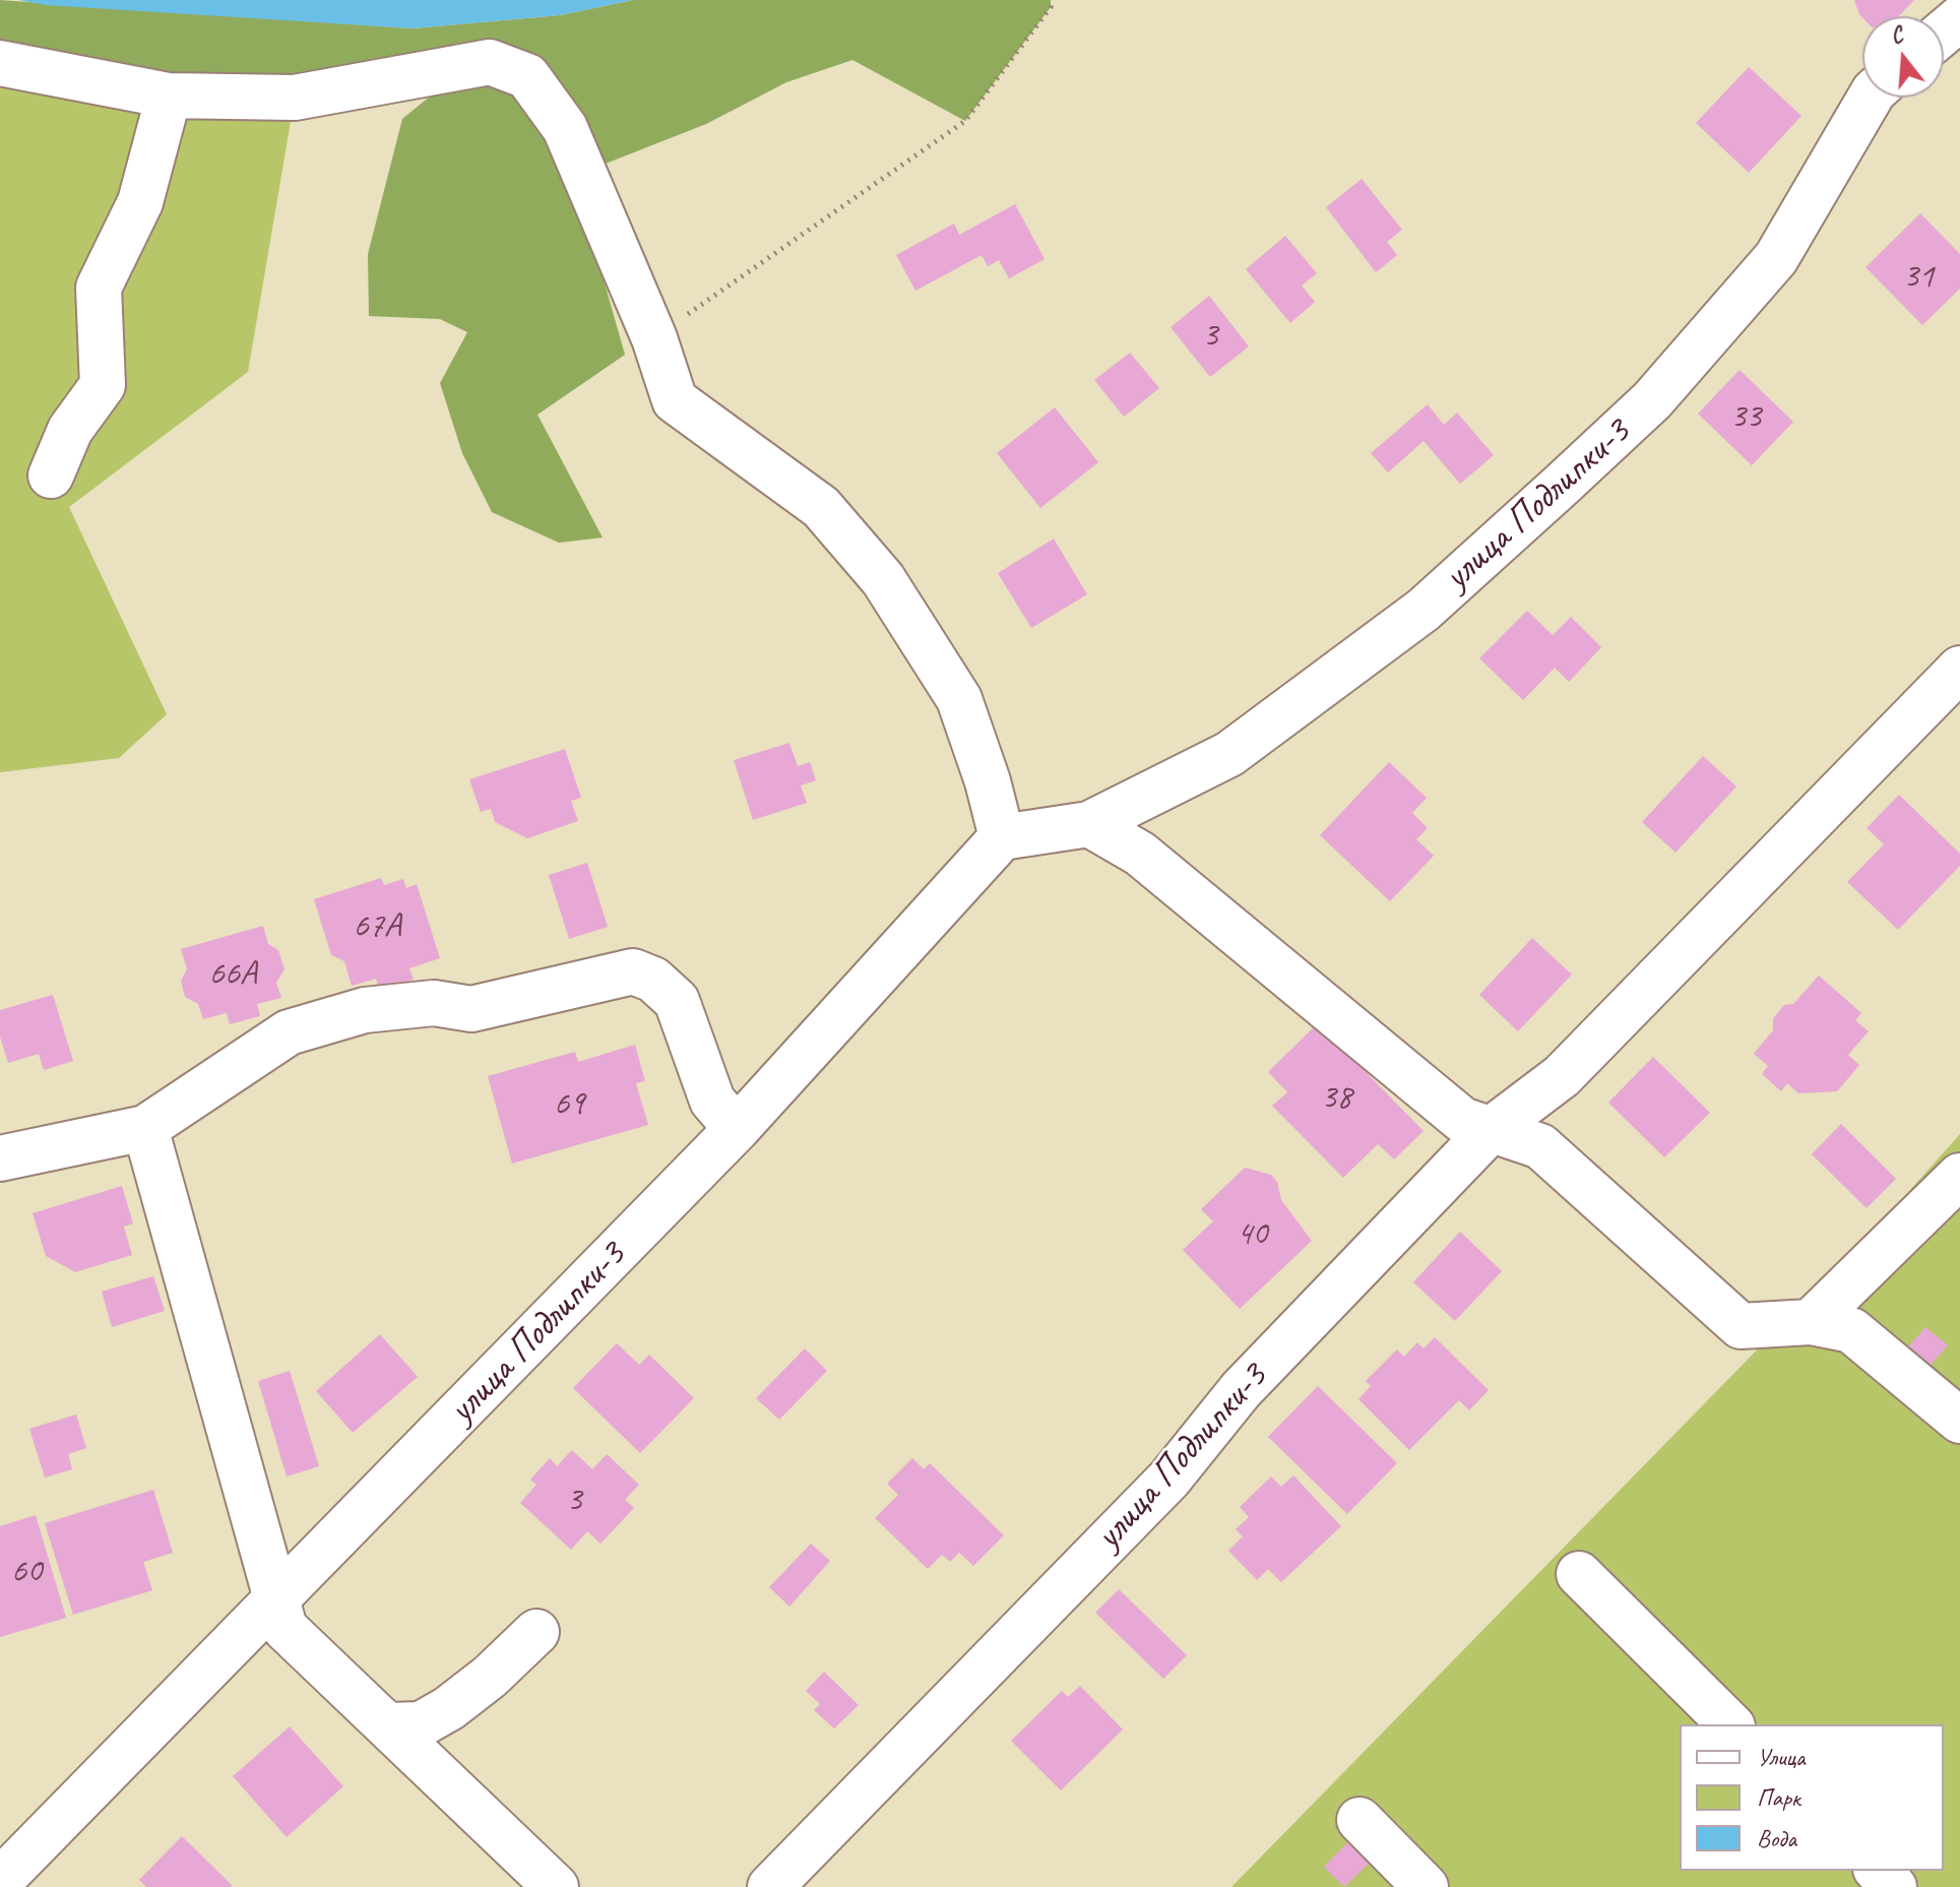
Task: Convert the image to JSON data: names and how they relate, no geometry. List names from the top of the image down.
{
  "streets": {
    "street": ["улица Подлипки-3"]
  },
  "house_numbers": [
    "31",
    "3",
    "33",
    "67А",
    "66А",
    "38",
    "69",
    "40",
    "3",
    "60"
  ],
  "legend": ["Улица", "Парк", "Вода"],
  "north": "top"
}
